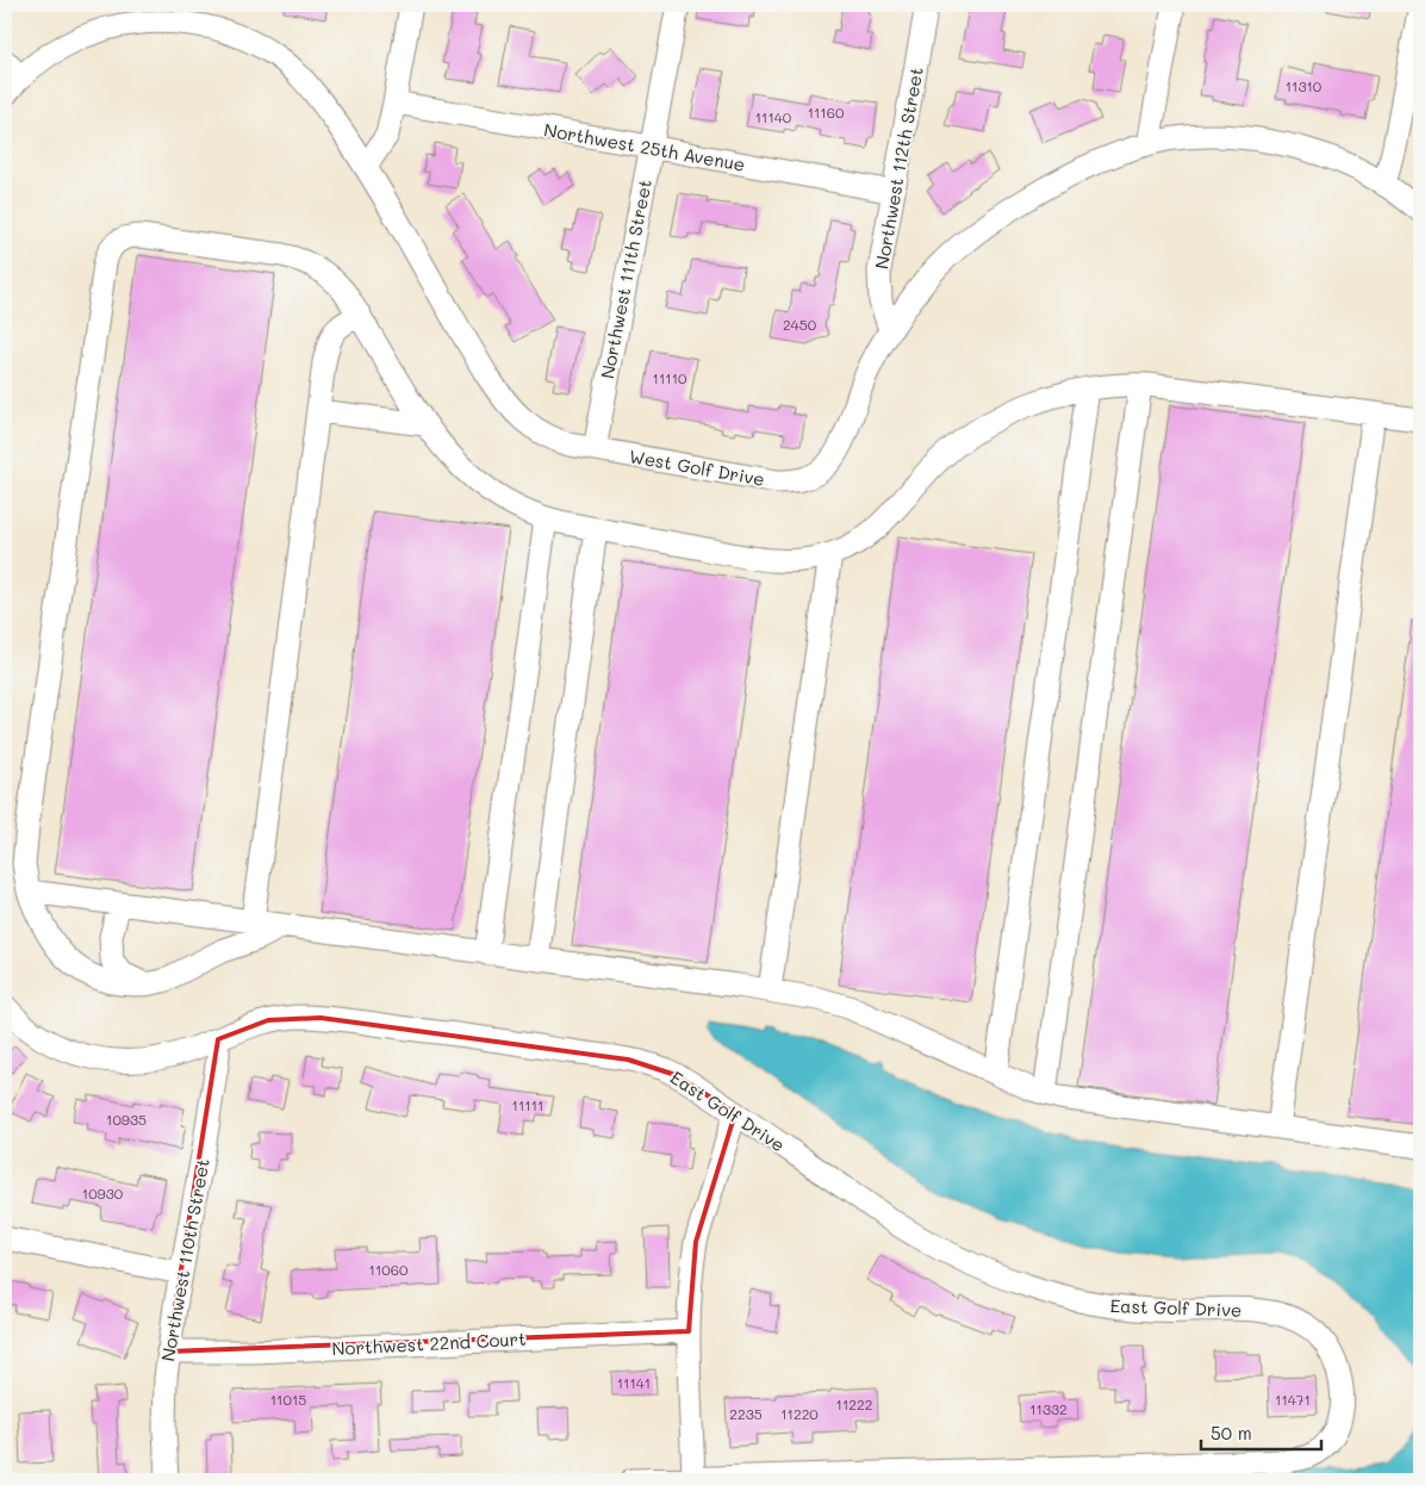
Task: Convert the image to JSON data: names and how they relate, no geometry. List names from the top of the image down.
{
  "streets": {
    "street": [
      "Northwest 25th Avenue",
      "Northwest 112th Street",
      "Northwest 111th Street",
      "West Golf Drive",
      "East Golf Drive",
      "Northwest 110th Street",
      "Northwest 22nd Court"
    ]
  },
  "crossings": [
    ["Northwest 25th Avenue", "Northwest 112th Street"],
    ["Northwest 25th Avenue", "Northwest 111th Street"],
    ["Northwest 112th Street", "West Golf Drive"],
    ["Northwest 111th Street", "West Golf Drive"],
    ["East Golf Drive", "Northwest 110th Street"],
    ["Northwest 110th Street", "Northwest 22nd Court"]
  ],
  "house_numbers": [
    "11310",
    "11160",
    "11140",
    "2450",
    "11110",
    "11111",
    "10935",
    "10930",
    "11060",
    "11141",
    "11015",
    "11471",
    "11222",
    "11332",
    "2235",
    "11220"
  ],
  "scale_bar": "50 m"
}
